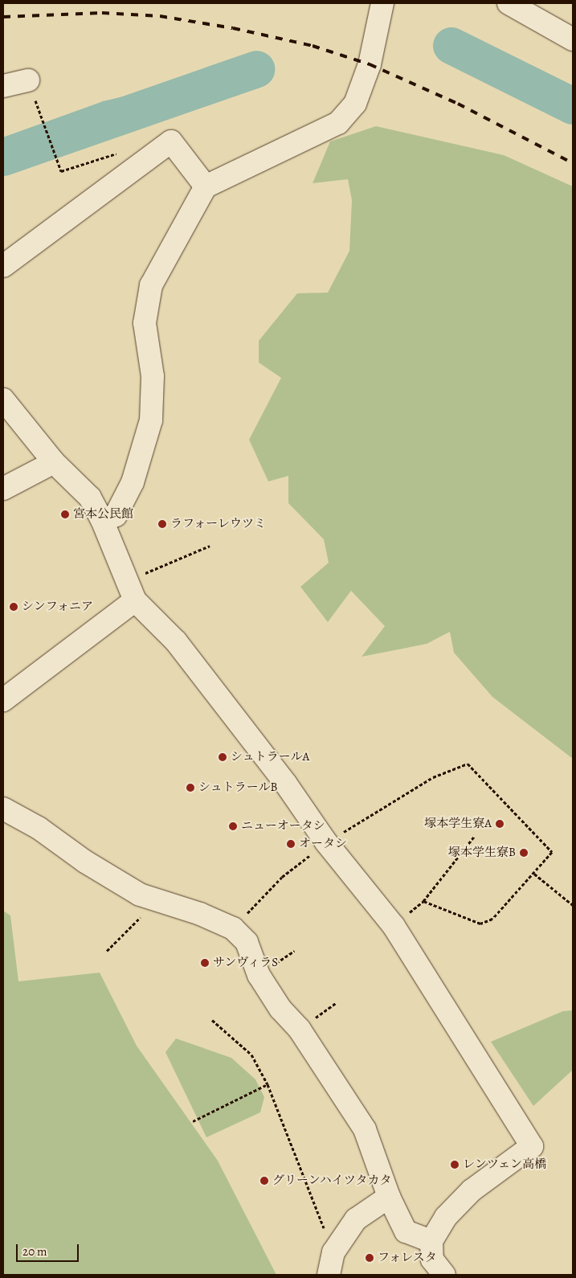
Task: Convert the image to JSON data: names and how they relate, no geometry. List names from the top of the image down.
{
  "places": [
    "宮本公民館",
    "ラフォーレウツミ",
    "シンフォニア",
    "シュトラールA",
    "シュトラールB",
    "塚本学生寮A",
    "ニューオータシ",
    "オータシ",
    "塚本学生寮B",
    "サンヴィラS",
    "レンツェン高橋",
    "グリーンハイツタカタ",
    "フォレスタ"
  ],
  "scale_bar": "20 m"
}
